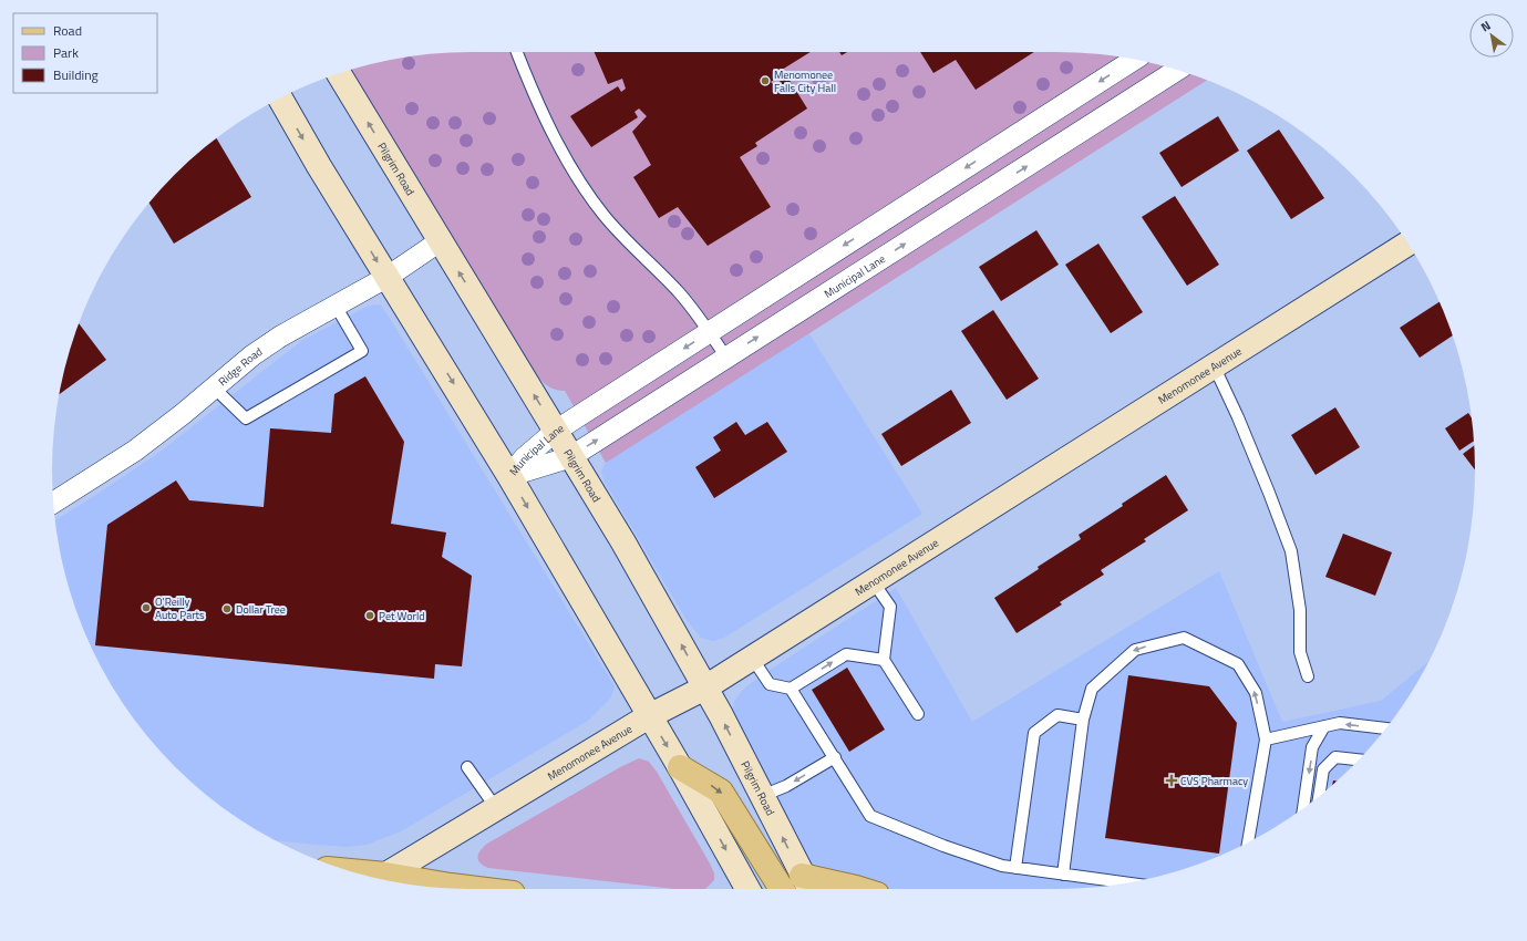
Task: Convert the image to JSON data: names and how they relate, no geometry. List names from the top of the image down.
{
  "streets": {
    "street": [
      "Pilgrim Road",
      "Municipal Lane",
      "Ridge Road",
      "Menomonee Avenue"
    ]
  },
  "crossings": [
    ["Pilgrim Road", "Municipal Lane"],
    ["Pilgrim Road", "Ridge Road"],
    ["Pilgrim Road", "Menomonee Avenue"]
  ],
  "places": {
    "other": [
      "Menomonee Falls City Hall",
      "O'Reilly Auto Parts",
      "Dollar Tree",
      "Pet World"
    ],
    "health": ["CVS Pharmacy"]
  },
  "legend": ["Road", "Park", "Building"],
  "north": "top left"
}
